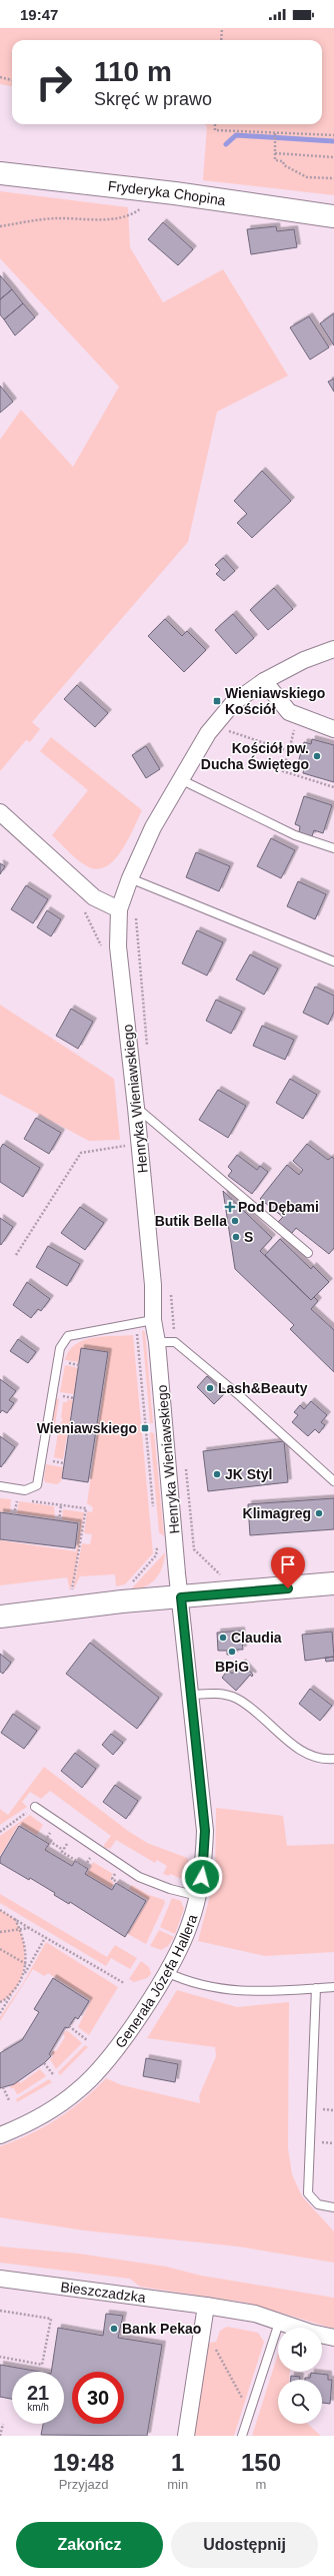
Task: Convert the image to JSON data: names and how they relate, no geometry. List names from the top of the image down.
{
  "streets": {
    "street": [
      "Fryderyka Chopina",
      "Henryka Wieniawskiego",
      "Generała Józefa Hallera",
      "Bieszczadzka"
    ]
  },
  "crossings": [
    ["Henryka Wieniawskiego", "Generała Józefa Hallera"]
  ],
  "places": {
    "transit": ["Wieniawskiego Kościół", "Wieniawskiego"],
    "other": [
      "Kościół pw. Ducha Świętego",
      "Butik Bella",
      "S",
      "Lash&Beauty",
      "JK Styl",
      "Klimagreg",
      "Claudia",
      "BPiG",
      "Bank Pekao"
    ],
    "health": ["Pod Dębami"]
  },
  "page": {
    "status": "19:47",
    "turn": ["110 m", "Skręć w prawo"],
    "speed": "21 km/h",
    "limit": "30",
    "eta": [
      "19:48",
      "Przyjazd",
      "1",
      "min",
      "150",
      "m"
    ],
    "buttons": ["Zakończ", "Udostępnij"]
  }
}
